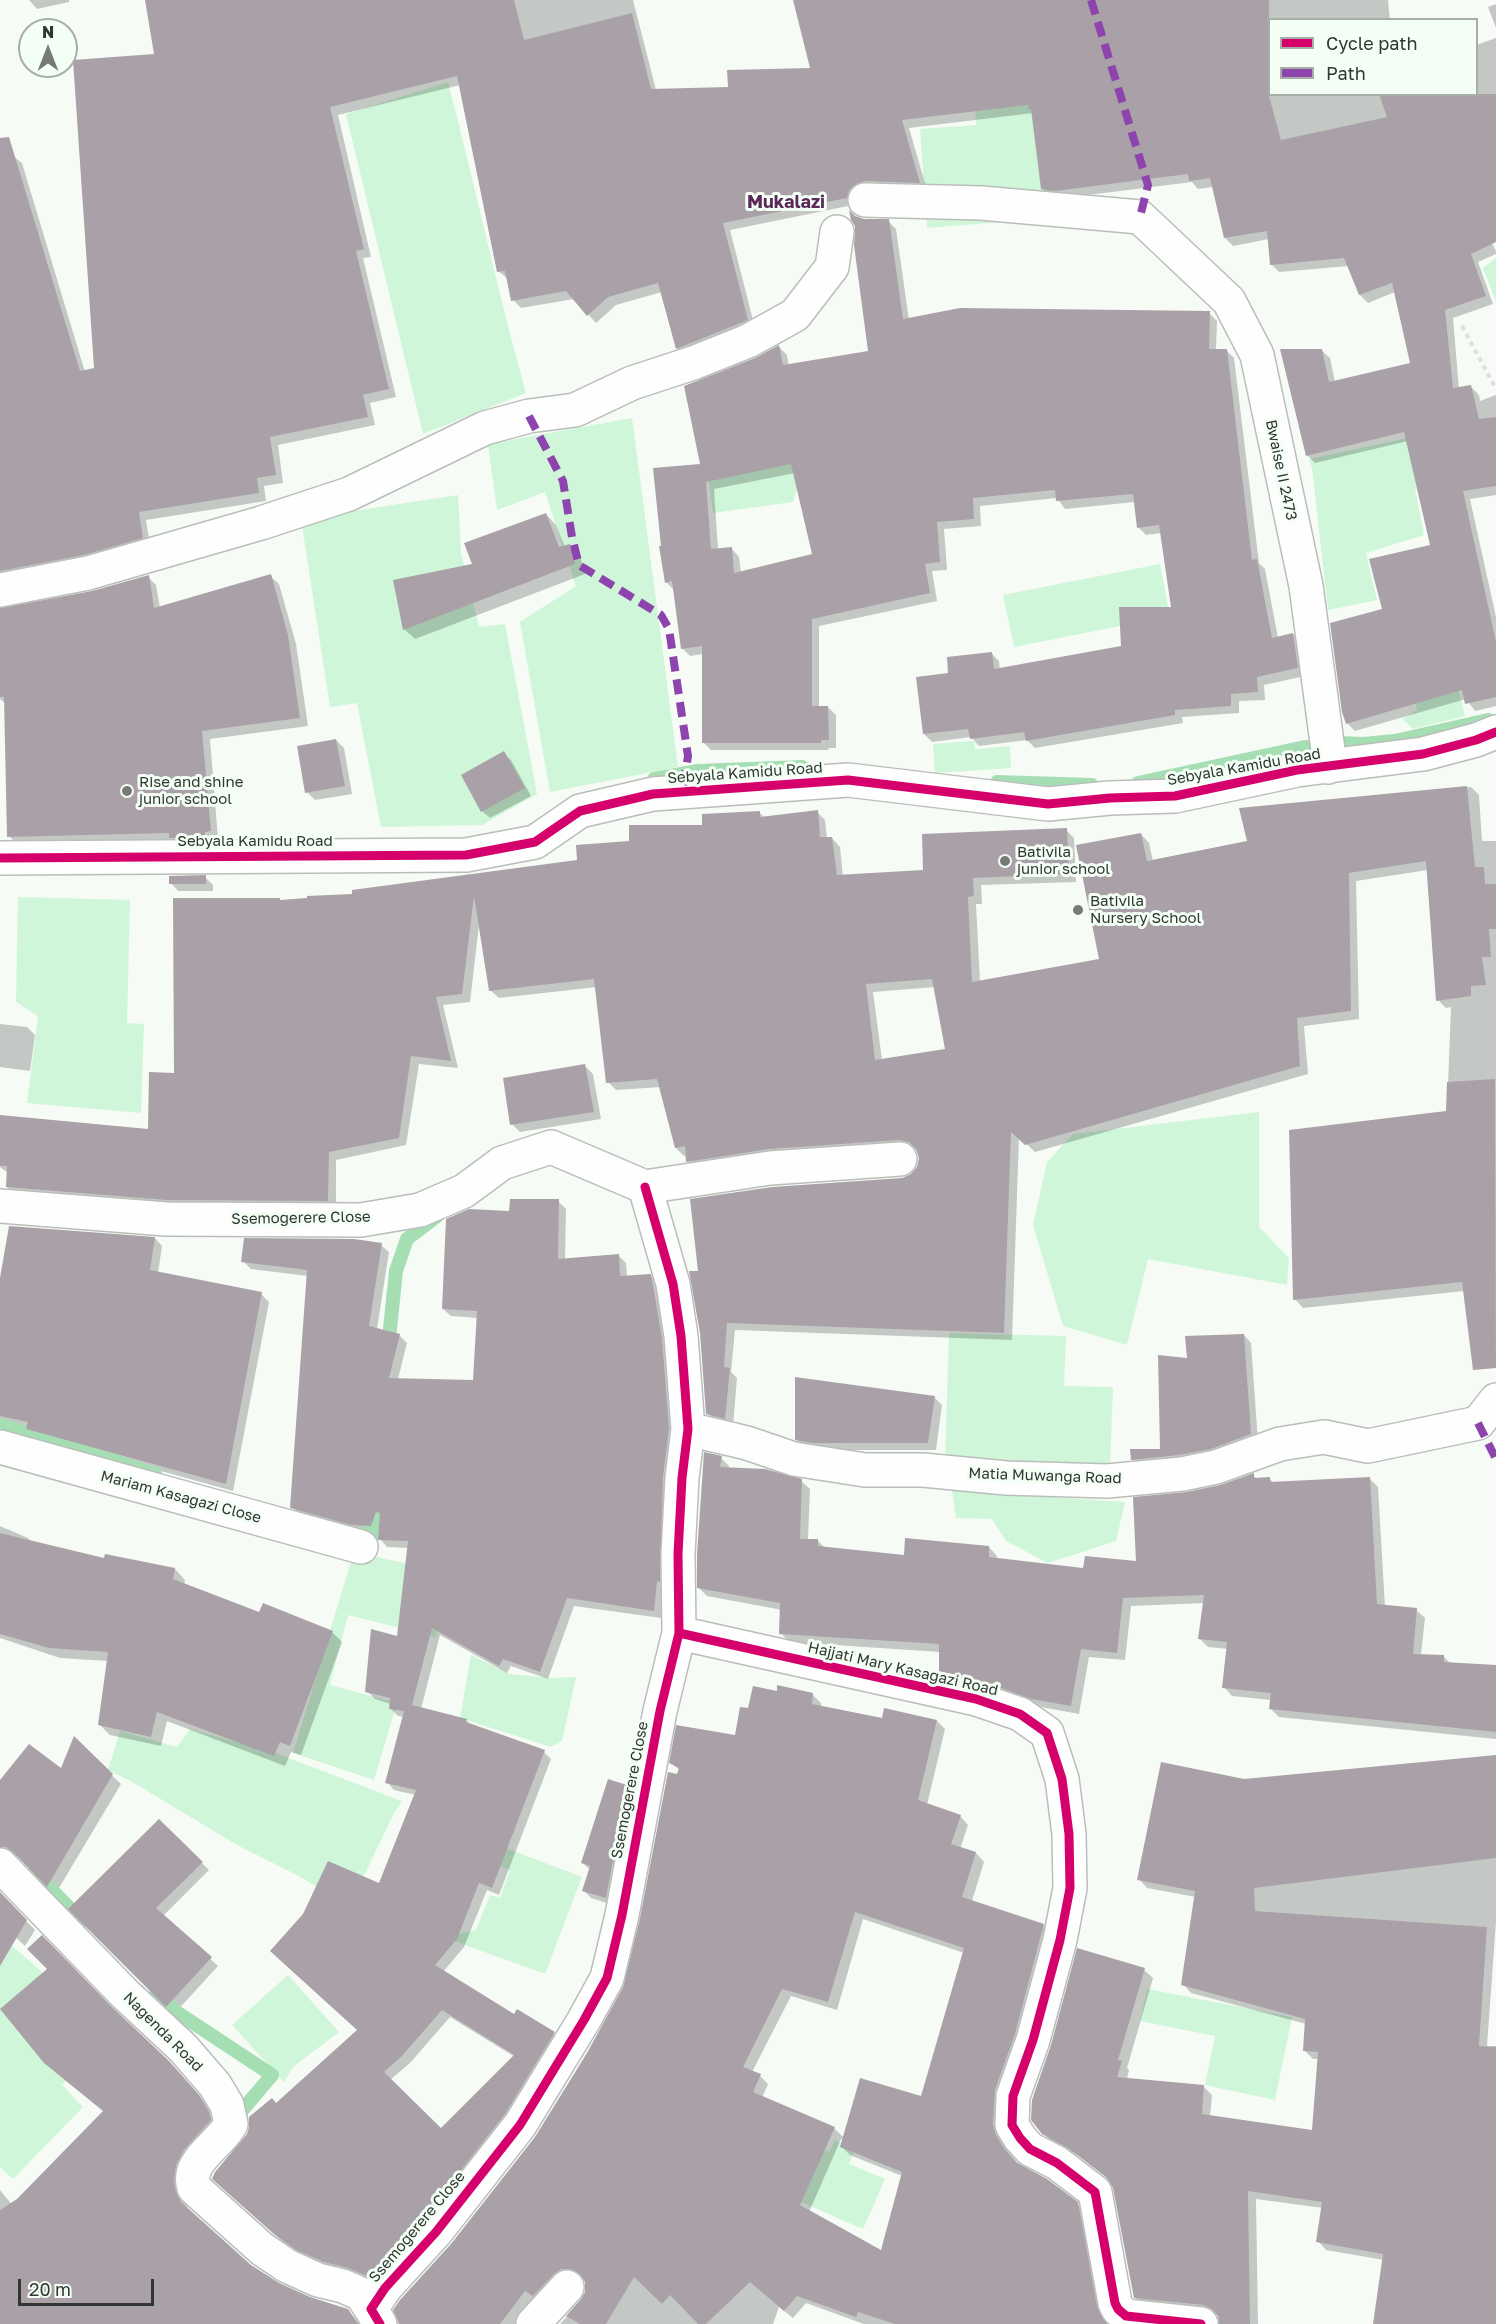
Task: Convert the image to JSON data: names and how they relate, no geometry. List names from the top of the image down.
{
  "streets": {
    "street": [
      "Bwaise II 2473",
      "Sebyala Kamidu Road",
      "Ssemogerere Close",
      "Matia Muwanga Road",
      "Mariam Kasagazi Close",
      "Hajjati Mary Kasagazi Road",
      "Nagenda Road"
    ]
  },
  "crossings": [
    ["Bwaise II 2473", "Sebyala Kamidu Road"],
    ["Ssemogerere Close", "Matia Muwanga Road"],
    ["Ssemogerere Close", "Hajjati Mary Kasagazi Road"],
    ["Ssemogerere Close", "Nagenda Road"]
  ],
  "districts": ["Mukalazi"],
  "places": ["Rise and shine junior school", "Bativila junior school", "Bativila Nursery School"],
  "legend": ["Cycle path", "Path"],
  "scale_bar": "20 m",
  "north": "top"
}
